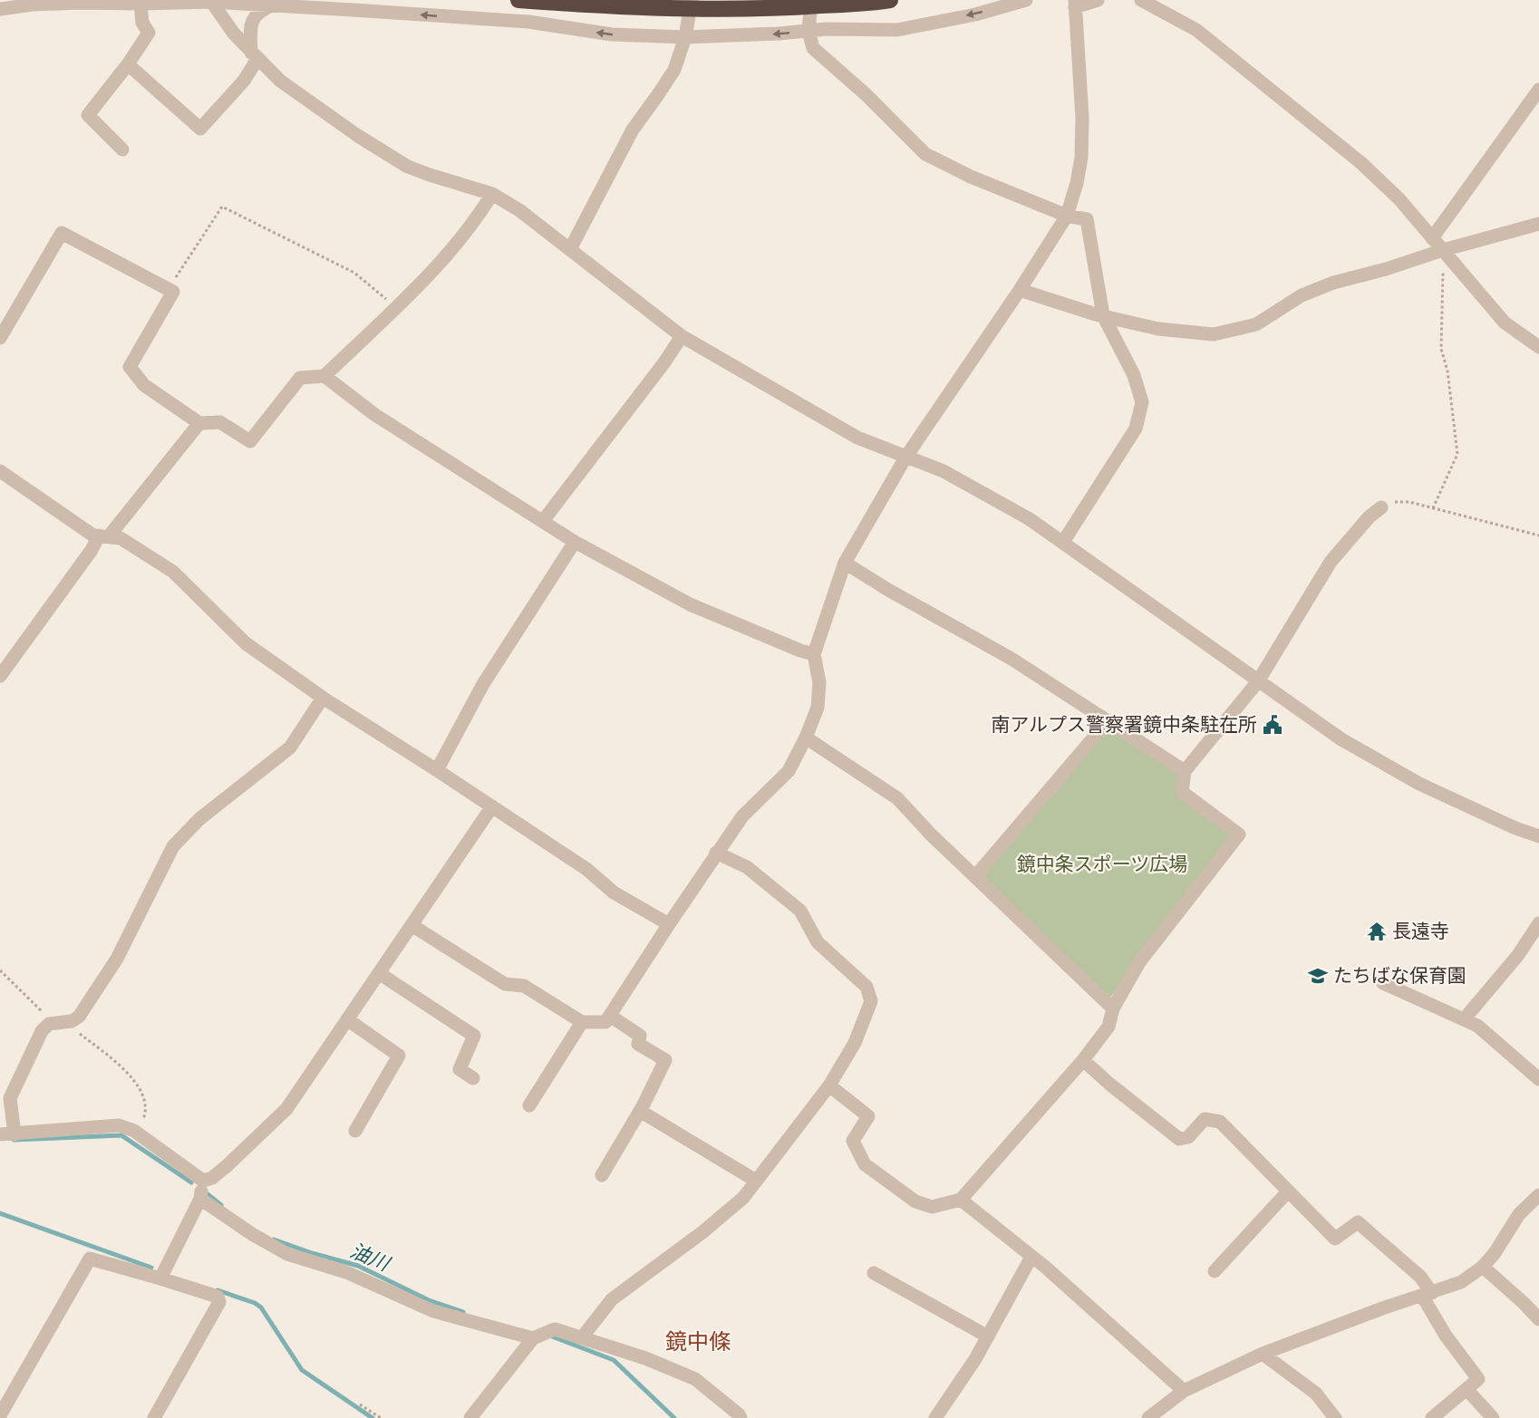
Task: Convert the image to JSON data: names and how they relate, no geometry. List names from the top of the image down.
{
  "districts": ["鏡中條"],
  "water": ["油川"],
  "parks": ["鏡中条スポーツ広場"],
  "places": {
    "public building": ["南アルプス警察署鏡中条駐在所"],
    "temple": ["長遠寺"],
    "school or university": ["たちばな保育園"]
  }
}
